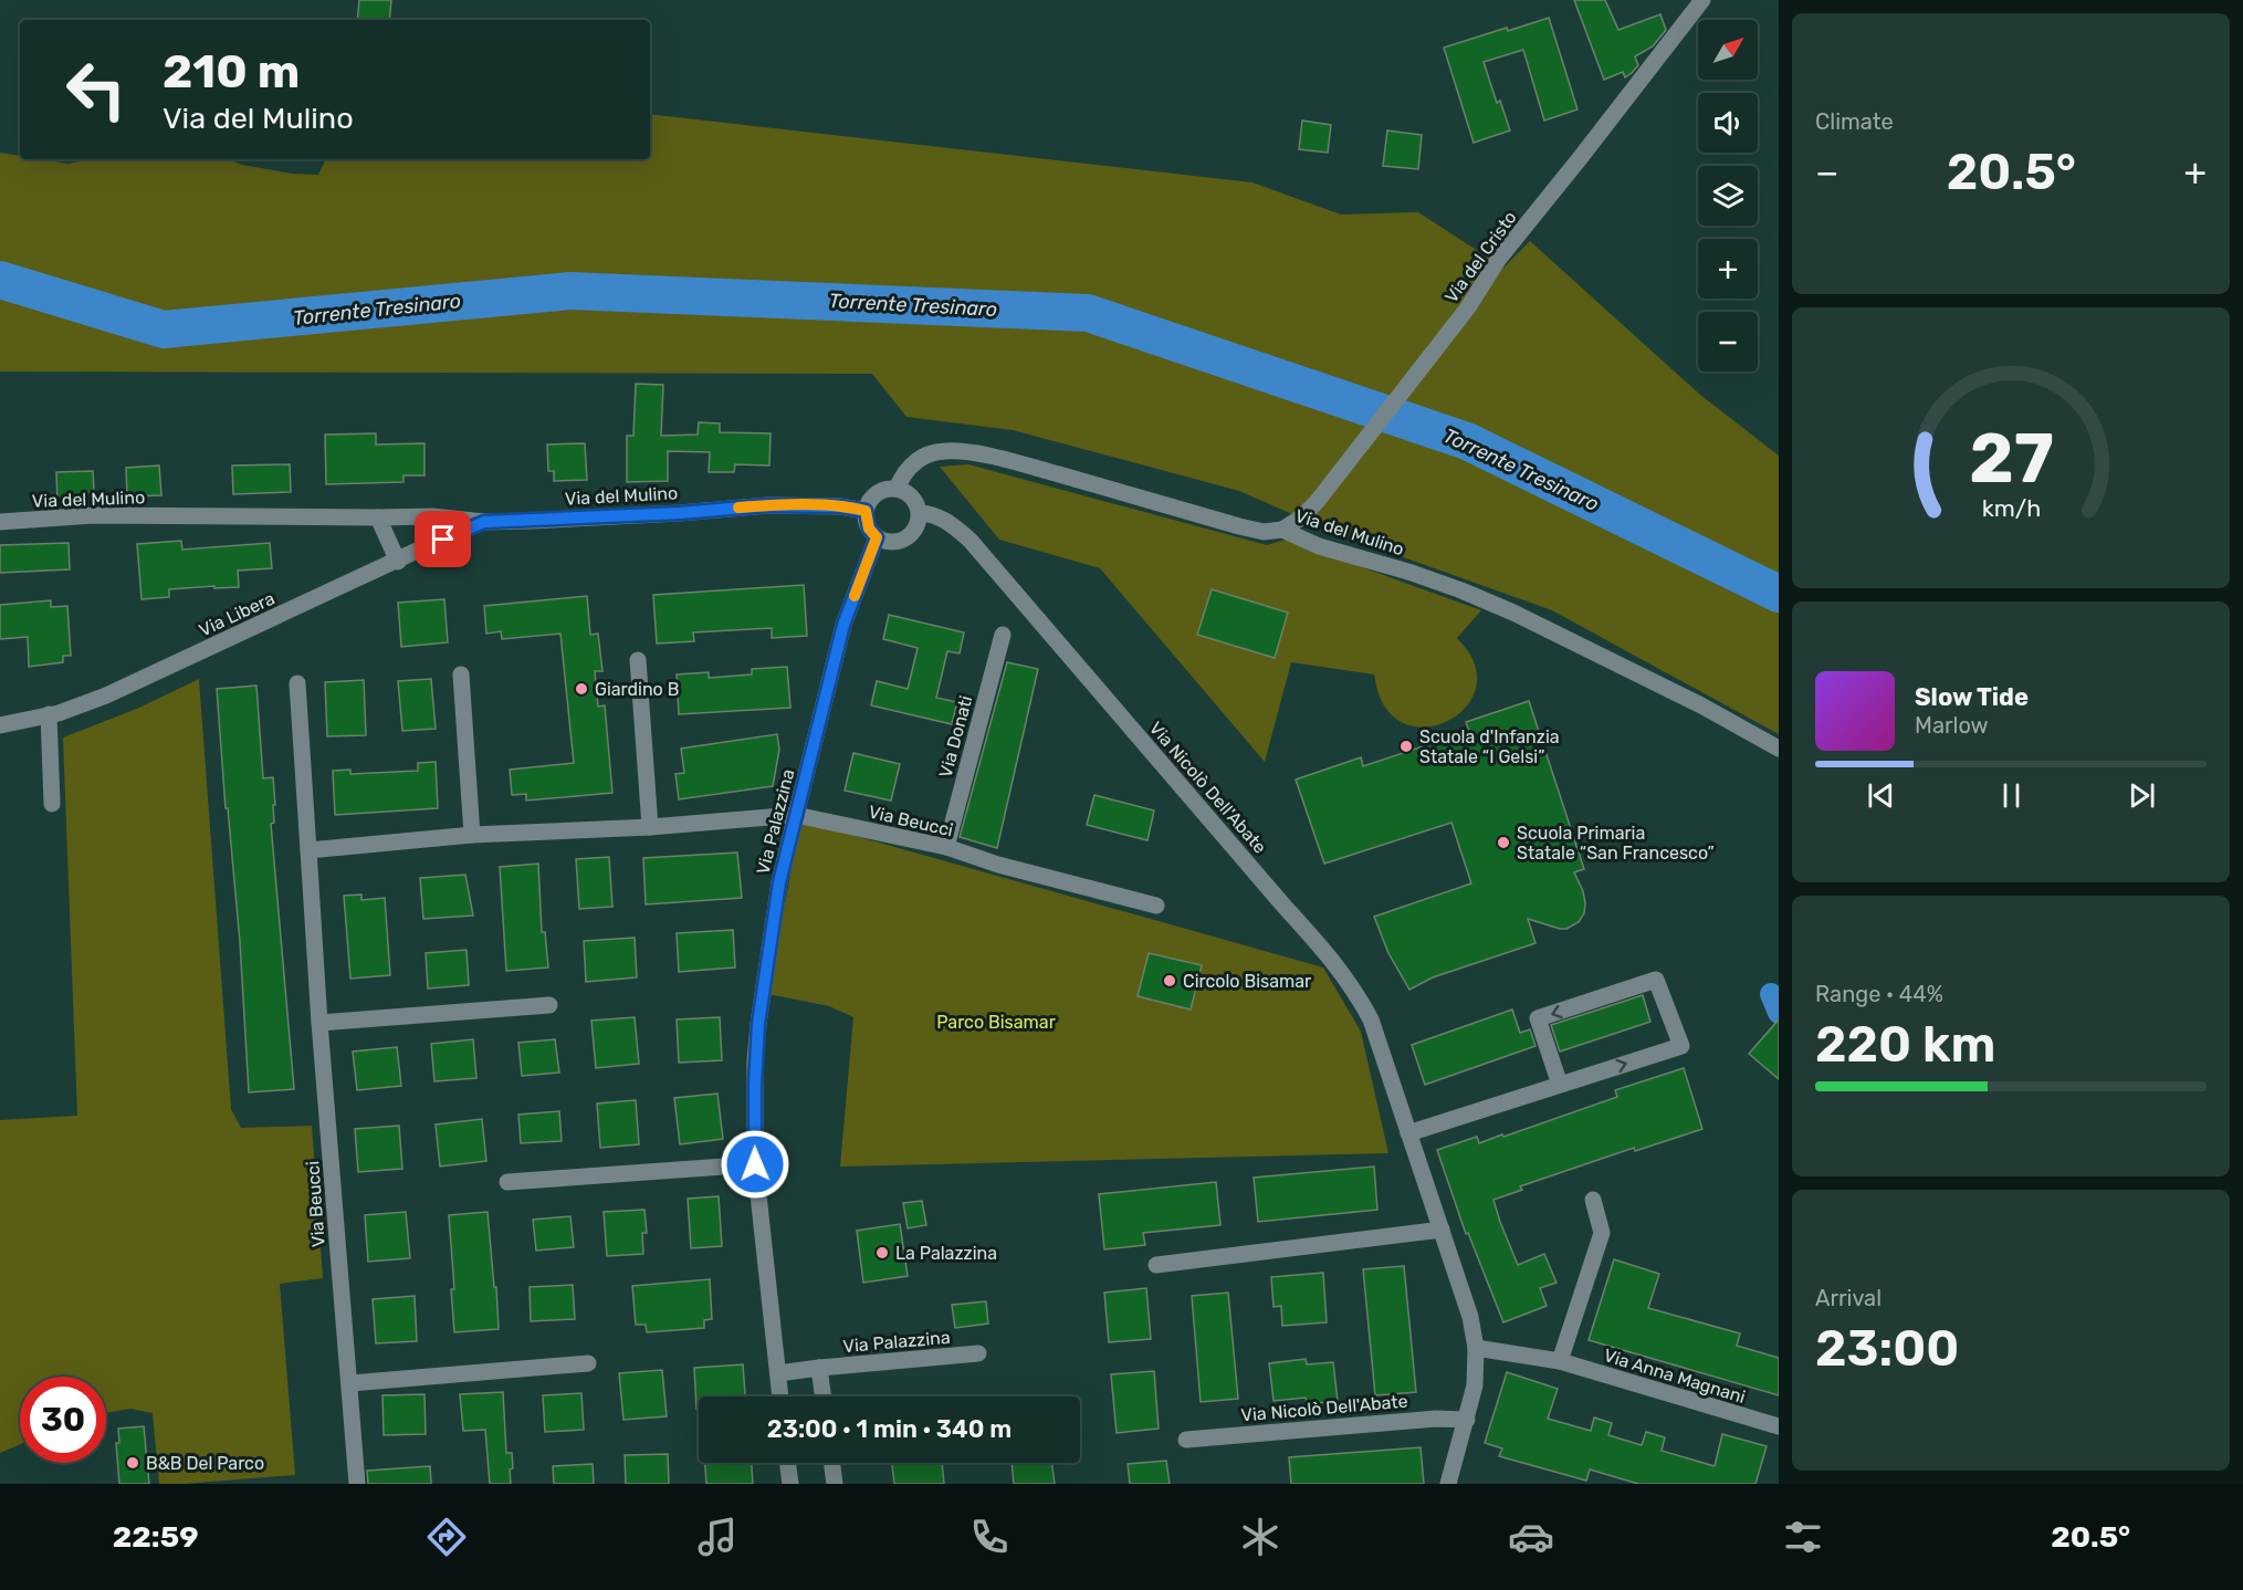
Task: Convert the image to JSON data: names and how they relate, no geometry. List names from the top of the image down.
{
  "streets": {
    "street": [
      "Via del Cristo",
      "Via del Mulino",
      "Via Libera",
      "Via Donati",
      "Via Nicolò Dell'Abate",
      "Via Beucci",
      "Via Palazzina",
      "Via Anna Magnani"
    ]
  },
  "crossings": [
    ["Via del Cristo", "Via del Mulino"],
    ["Via del Mulino", "Via Libera"],
    ["Via del Mulino", "Via Nicolò Dell'Abate"],
    ["Via del Mulino", "Via Palazzina"],
    ["Via Donati", "Via Beucci"],
    ["Via Nicolò Dell'Abate", "Via Palazzina"],
    ["Via Nicolò Dell'Abate", "Via Anna Magnani"],
    ["Via Beucci", "Via Palazzina"]
  ],
  "water": ["Torrente Tresinaro"],
  "parks": ["Parco Bisamar"],
  "places": [
    "Giardino B",
    "Scuola d'Infanzia Statale “I Gelsi”",
    "Scuola Primaria Statale “San Francesco”",
    "Circolo Bisamar",
    "La Palazzina",
    "B&B Del Parco"
  ],
  "north": "top right",
  "page": {
    "tile": [
      "Climate",
      ["Range · 44%", "220 km"],
      ["Arrival", "23:00"]
    ],
    "map_buttons": ["+", "−"],
    "turn": ["210 m", "Via del Mulino"],
    "heat": ["−", "20.5°", "+"],
    "song": ["Slow Tide", "Marlow"],
    "limit": "30",
    "trip": "23:00 · 1 min · 340 m",
    "tabs": ["22:59", "20.5°"],
    "gauge": ["27", "km/h"]
  }
}
